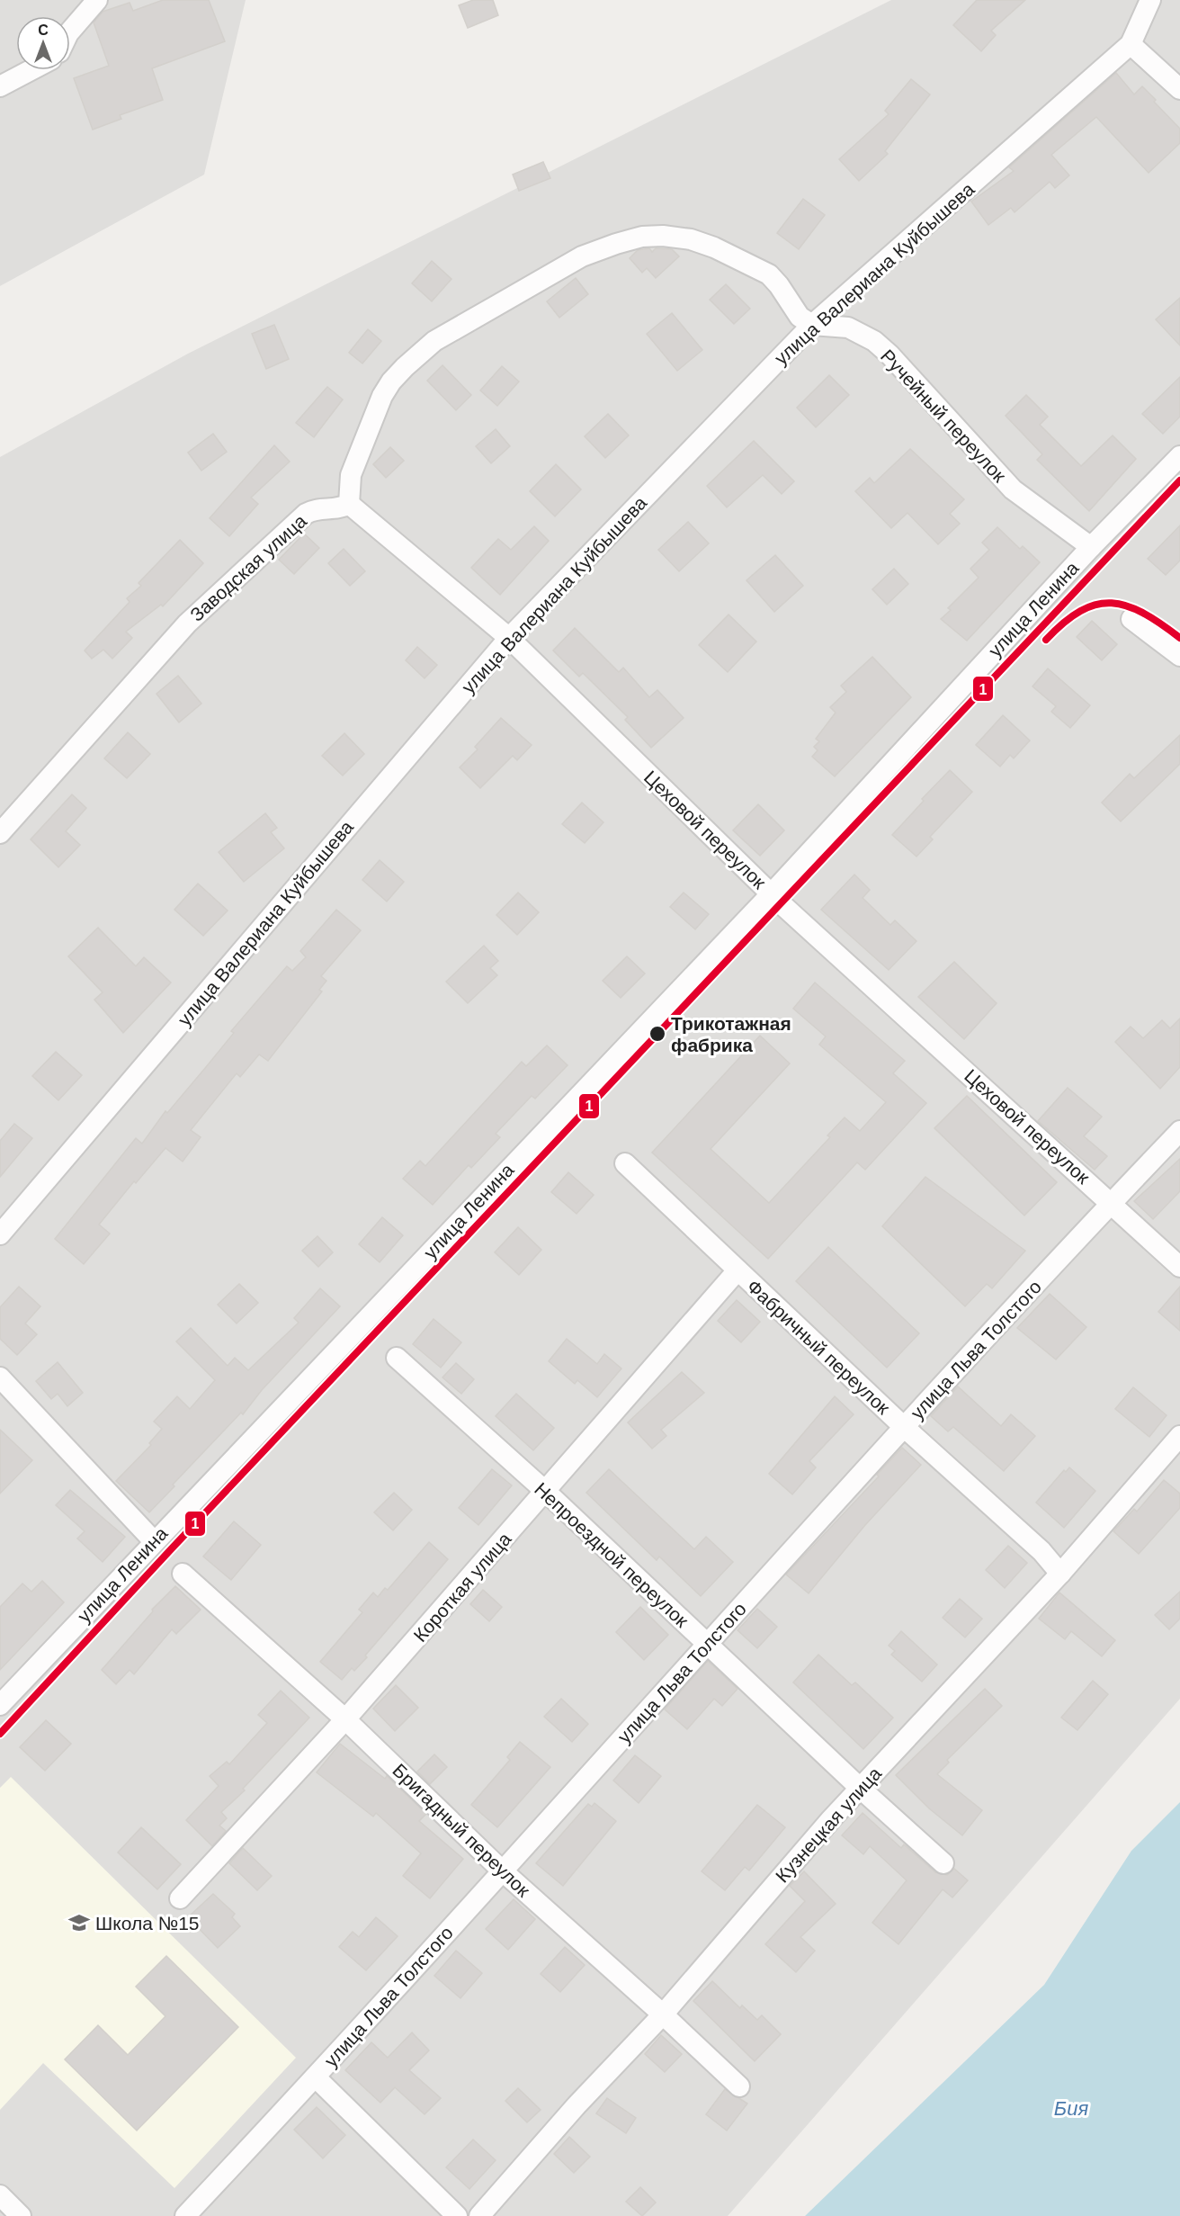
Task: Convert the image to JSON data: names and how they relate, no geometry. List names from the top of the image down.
{
  "streets": {
    "street": [
      "улица Валериана Куйбышева",
      "Ручейный переулок",
      "Заводская улица",
      "улица Ленина",
      "Цеховой переулок",
      "Фабричный переулок",
      "улица Льва Толстого",
      "Непроездной переулок",
      "Короткая улица",
      "Кузнецкая улица",
      "Бригадный переулок"
    ]
  },
  "crossings": [
    ["улица Валериана Куйбышева", "Ручейный переулок"],
    ["улица Валериана Куйбышева", "Цеховой переулок"],
    ["Ручейный переулок", "улица Ленина"],
    ["Заводская улица", "Цеховой переулок"],
    ["улица Ленина", "Цеховой переулок"],
    ["Цеховой переулок", "улица Льва Толстого"],
    ["Фабричный переулок", "улица Льва Толстого"],
    ["Фабричный переулок", "Короткая улица"],
    ["Фабричный переулок", "Кузнецкая улица"],
    ["улица Льва Толстого", "Непроездной переулок"],
    ["улица Льва Толстого", "Бригадный переулок"],
    ["Непроездной переулок", "Короткая улица"],
    ["Непроездной переулок", "Кузнецкая улица"],
    ["Короткая улица", "Бригадный переулок"],
    ["Кузнецкая улица", "Бригадный переулок"]
  ],
  "water": ["Бия"],
  "places": {
    "other": ["Трикотажная фабрика"],
    "school or university": ["Школа №15"]
  },
  "lines": ["transit line 1"],
  "north": "top"
}
